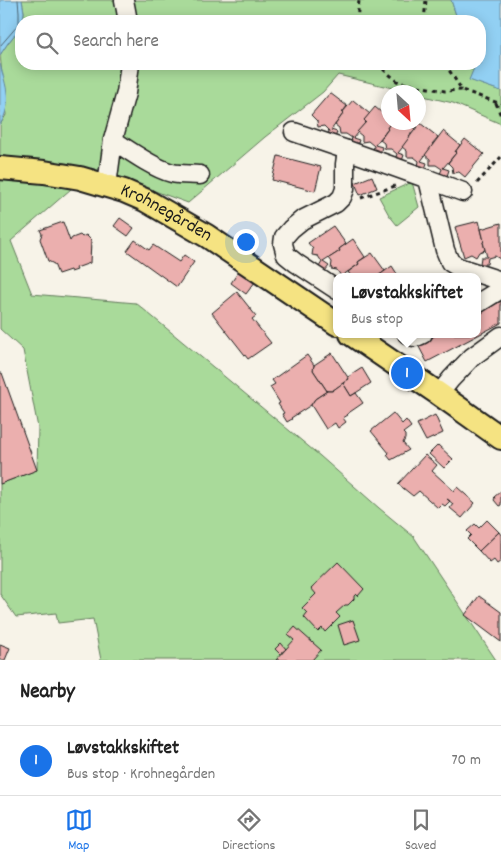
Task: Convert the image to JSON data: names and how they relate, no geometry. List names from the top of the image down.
{
  "streets": {
    "main road": ["Krohnegården"]
  },
  "north": "bottom right",
  "page": {
    "search": "Search here",
    "popup": ["Løvstakkskiftet", "Bus stop"],
    "pins": "1",
    "heading": "Nearby",
    "list": [
      {
        "mark": "1",
        "name": "Løvstakkskiftet",
        "note": "Bus stop · Krohnegården",
        "value": "70 m"
      }
    ],
    "nav": ["Map", "Directions", "Saved"]
  }
}
